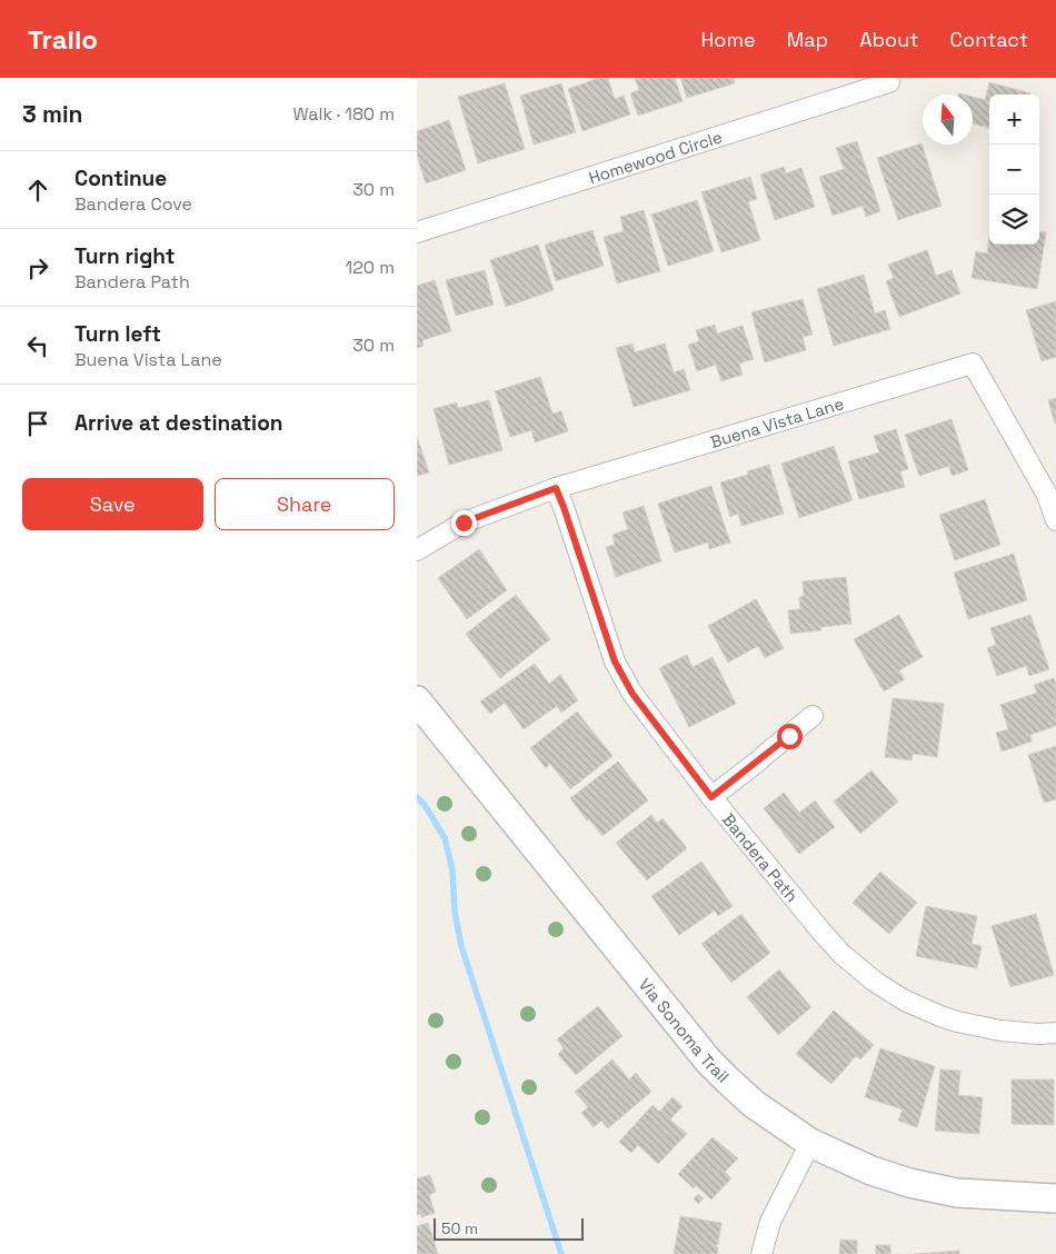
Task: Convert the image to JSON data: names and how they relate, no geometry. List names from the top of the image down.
{
  "streets": {
    "street": [
      "Homewood Circle",
      "Buena Vista Lane",
      "Bandera Path",
      "Via Sonoma Trail"
    ]
  },
  "crossings": [
    ["Buena Vista Lane", "Bandera Path"]
  ],
  "scale_bar": "50 m",
  "north": "top",
  "page": {
    "header": "Trailo",
    "nav": [
      "Home",
      "Map",
      "About",
      "Contact"
    ],
    "heading": ["3 min", "Walk · 180 m"],
    "map_buttons": ["+", "−"],
    "list": [
      ["Continue", "Bandera Cove", "30 m"],
      ["Turn right", "Bandera Path", "120 m"],
      ["Turn left", "Buena Vista Lane", "30 m"],
      "Arrive at destination"
    ],
    "buttons": ["Save", "Share"],
    "scale": "50 m"
  }
}
